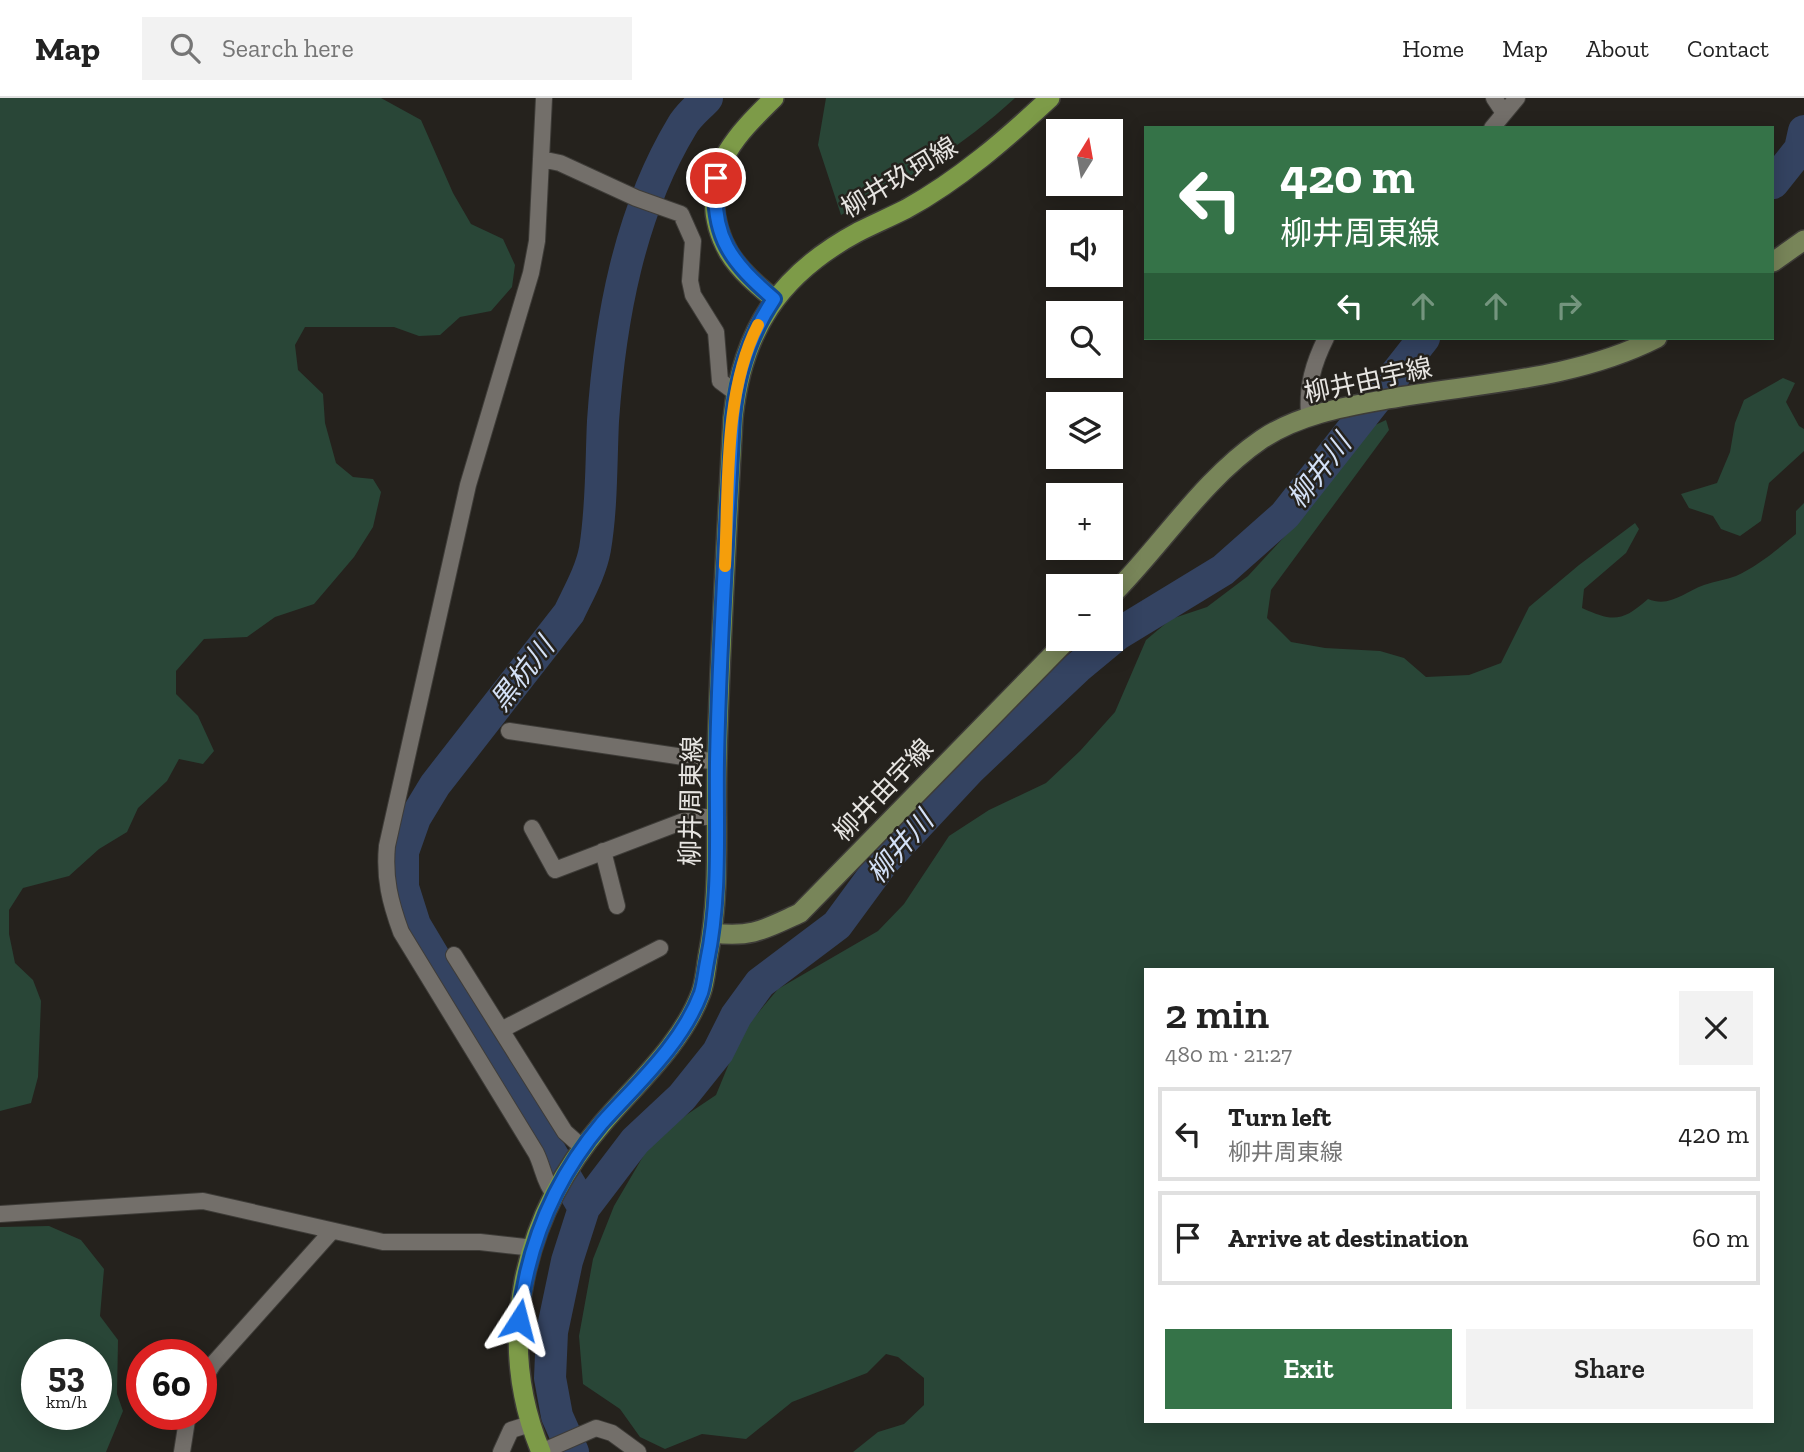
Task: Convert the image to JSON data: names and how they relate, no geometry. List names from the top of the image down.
{
  "streets": {
    "main road": ["柳井玖珂線", "柳井由宇線", "柳井周東線"]
  },
  "crossings": [
    ["柳井玖珂線", "柳井周東線"],
    ["柳井由宇線", "柳井周東線"]
  ],
  "water": ["柳井川", "黒杭川"],
  "north": "top",
  "page": {
    "header": "Map",
    "search": "Search here",
    "nav": [
      "Home",
      "Map",
      "About",
      "Contact"
    ],
    "map_buttons": ["+", "−"],
    "turn": ["420 m", "柳井周東線"],
    "heading": ["2 min", "480 m · 21:27"],
    "list": [
      {
        "name": "Turn left",
        "note": "柳井周東線",
        "value": "420 m"
      },
      {
        "name": "Arrive at destination",
        "value": "60 m"
      }
    ],
    "buttons": ["Exit", "Share"],
    "speed": "53 km/h",
    "limit": "60"
  }
}
